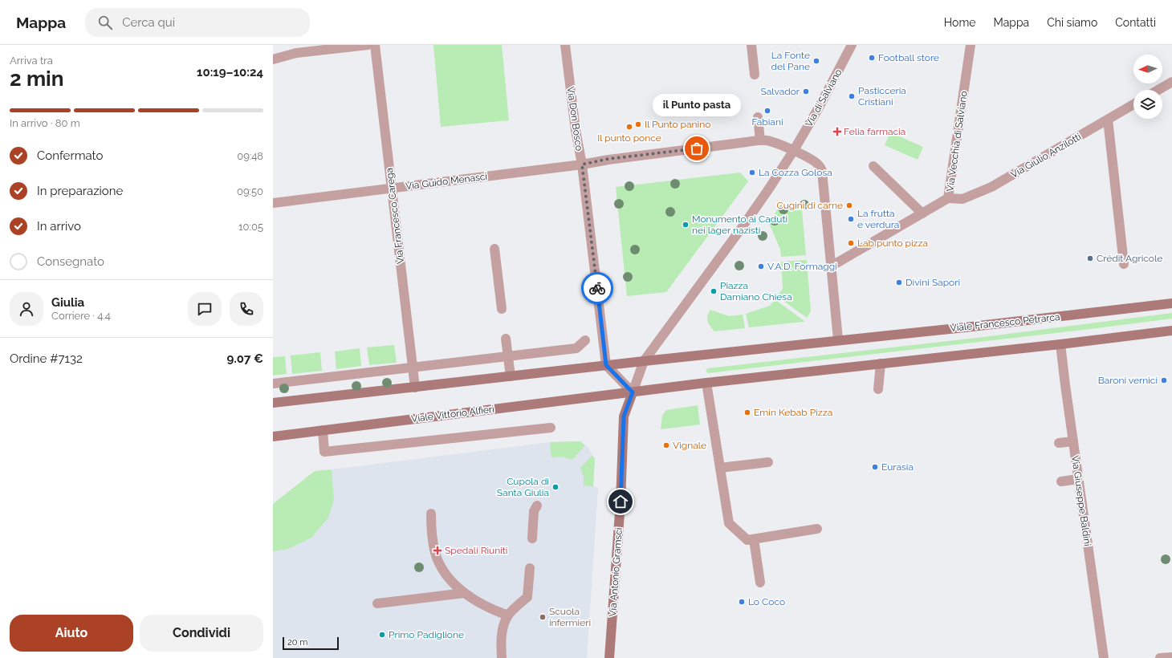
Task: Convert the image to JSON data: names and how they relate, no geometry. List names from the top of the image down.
{
  "streets": {
    "main road": ["Viale Francesco Petrarca", "Viale Vittorio Alfieri", "Via Antonio Gramsci"],
    "street": [
      "Via di Salviano",
      "Via Don Bosco",
      "Via Vecchia di Salviano",
      "Via Giulio Anzilotti",
      "Via Guido Menasci",
      "Via Francesco Carega",
      "Via Giuseppe Baldini"
    ]
  },
  "crossings": [
    ["Via Don Bosco", "Via Guido Menasci"],
    ["Via Vecchia di Salviano", "Via Giulio Anzilotti"],
    ["Via Guido Menasci", "Via Francesco Carega"],
    ["Viale Vittorio Alfieri", "Via Antonio Gramsci"]
  ],
  "places": {
    "other": [
      "Football store",
      "La Fonte del Pane",
      "Salvador",
      "Pasticceria Cristiani",
      "Fabiani",
      "Il Punto panino",
      "Il punto ponce",
      "il Punto pasta",
      "La Cozza Golosa",
      "Cugini di carne",
      "La frutta e verdura",
      "Monumento ai Caduti nei lager nazisti",
      "Lab punto pizza",
      "Crédit Agricole",
      "V.A.D. Formaggi",
      "Divini Sapori",
      "Piazza Damiano Chiesa",
      "Baroni vernici",
      "Emin Kebab Pizza",
      "Vignale",
      "Eurasia",
      "Cupola di Santa Giulia",
      "Lo Coco",
      "Scuola infermieri",
      "Primo Padiglione"
    ],
    "health": ["Felia farmacia", "Spedali Riuniti"]
  },
  "scale_bar": "20 m",
  "north": "left",
  "page": {
    "header": "Mappa",
    "search": "Cerca qui",
    "nav": [
      "Home",
      "Mappa",
      "Chi siamo",
      "Contatti"
    ],
    "heading": ["2 min", "Arriva tra", "10:19–10:24"],
    "panel": [
      "Giulia",
      "Corriere · 4.4",
      "Ordine #7132",
      "9.07 €"
    ],
    "bubble": "il Punto pasta",
    "bar": "In arrivo · 80 m",
    "list": [
      ["Confermato", "09:48"],
      ["In preparazione", "09:50"],
      ["In arrivo", "10:05"],
      "Consegnato"
    ],
    "buttons": ["Aiuto", "Condividi"],
    "scale": "20 m"
  }
}
